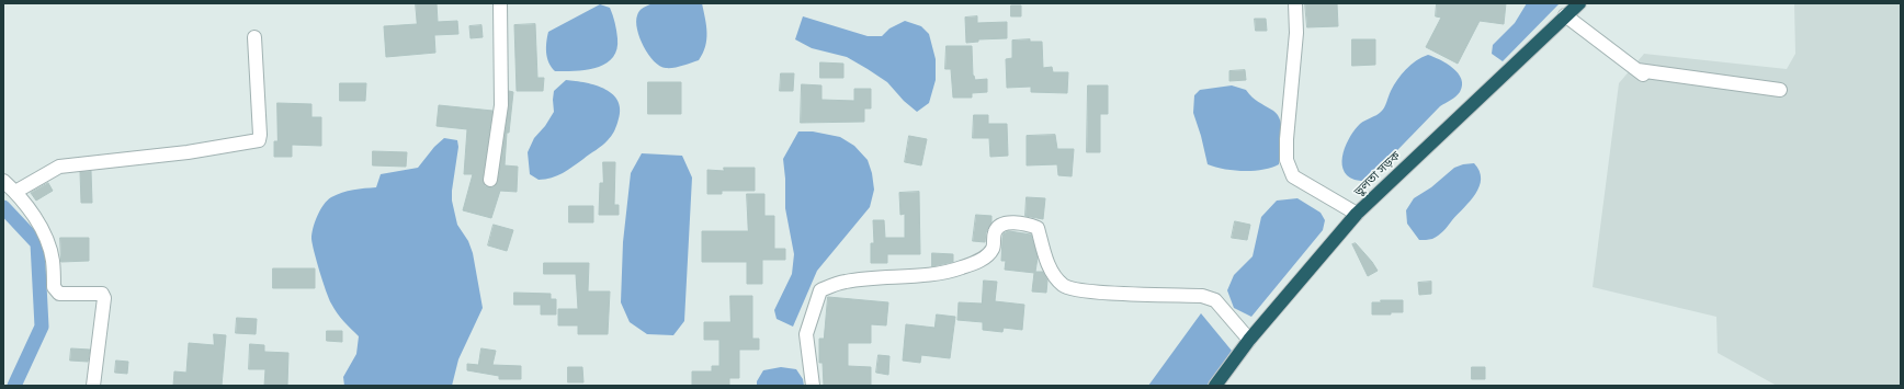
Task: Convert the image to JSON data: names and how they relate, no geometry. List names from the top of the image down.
{
  "streets": {
    "highway": ["ভুলতা সড়ক"]
  }
}
